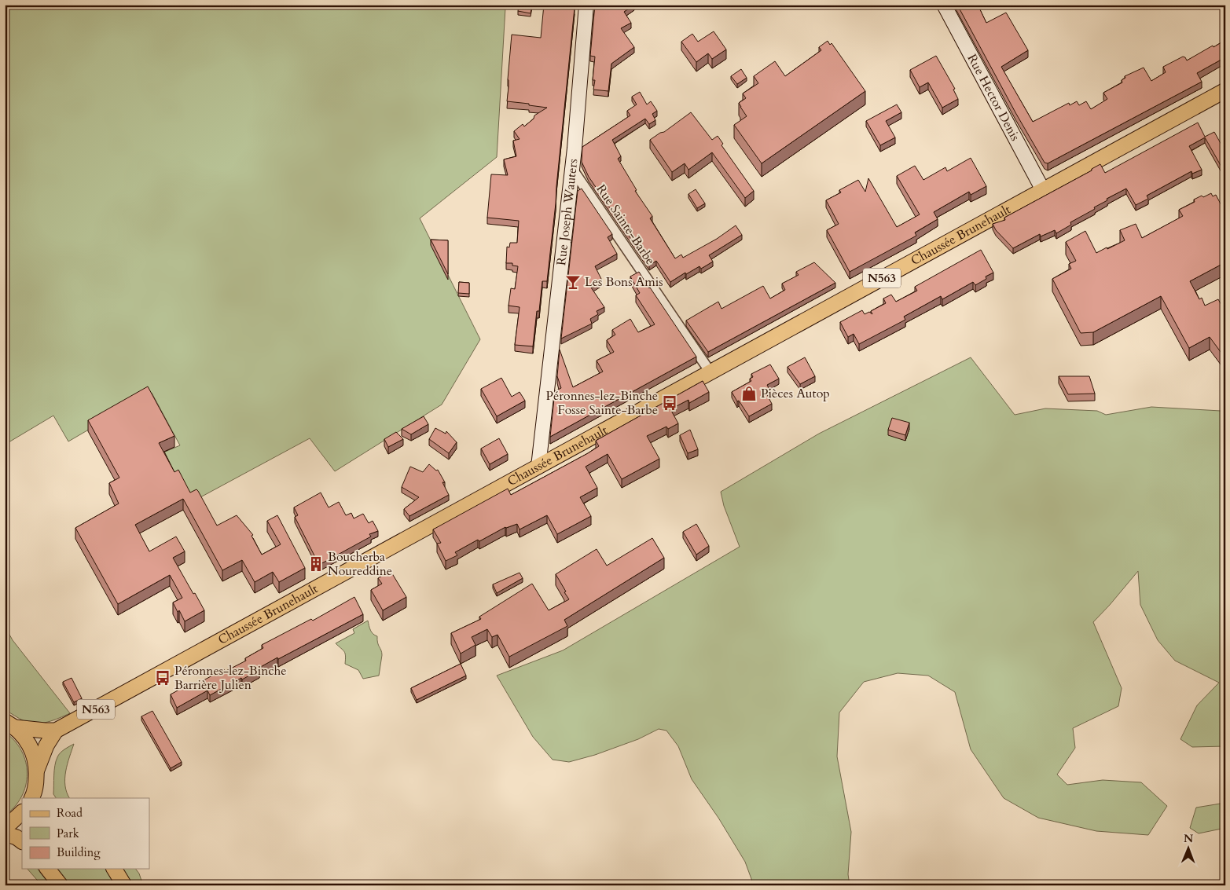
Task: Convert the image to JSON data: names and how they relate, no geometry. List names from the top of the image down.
{
  "streets": {
    "main road": ["Chaussée Brunehault", "N563"],
    "street": ["Rue Hector Denis", "Rue Joseph Wauters", "Rue Sainte-Barbe"]
  },
  "crossings": [
    ["Rue Hector Denis", "Chaussée Brunehault"],
    ["Rue Joseph Wauters", "Rue Sainte-Barbe"],
    ["Rue Joseph Wauters", "Chaussée Brunehault"],
    ["Rue Sainte-Barbe", "Chaussée Brunehault"]
  ],
  "places": {
    "bar": ["Les Bons Amis"],
    "shop": ["Pièces Autop"],
    "bus stop": ["Péronnes-lez-Binche Fosse Sainte-Barbe", "Péronnes-lez-Binche Barrière Julien"],
    "building": ["Boucherba Noureddine"]
  },
  "legend": ["Road", "Park", "Building"],
  "north": "top"
}
